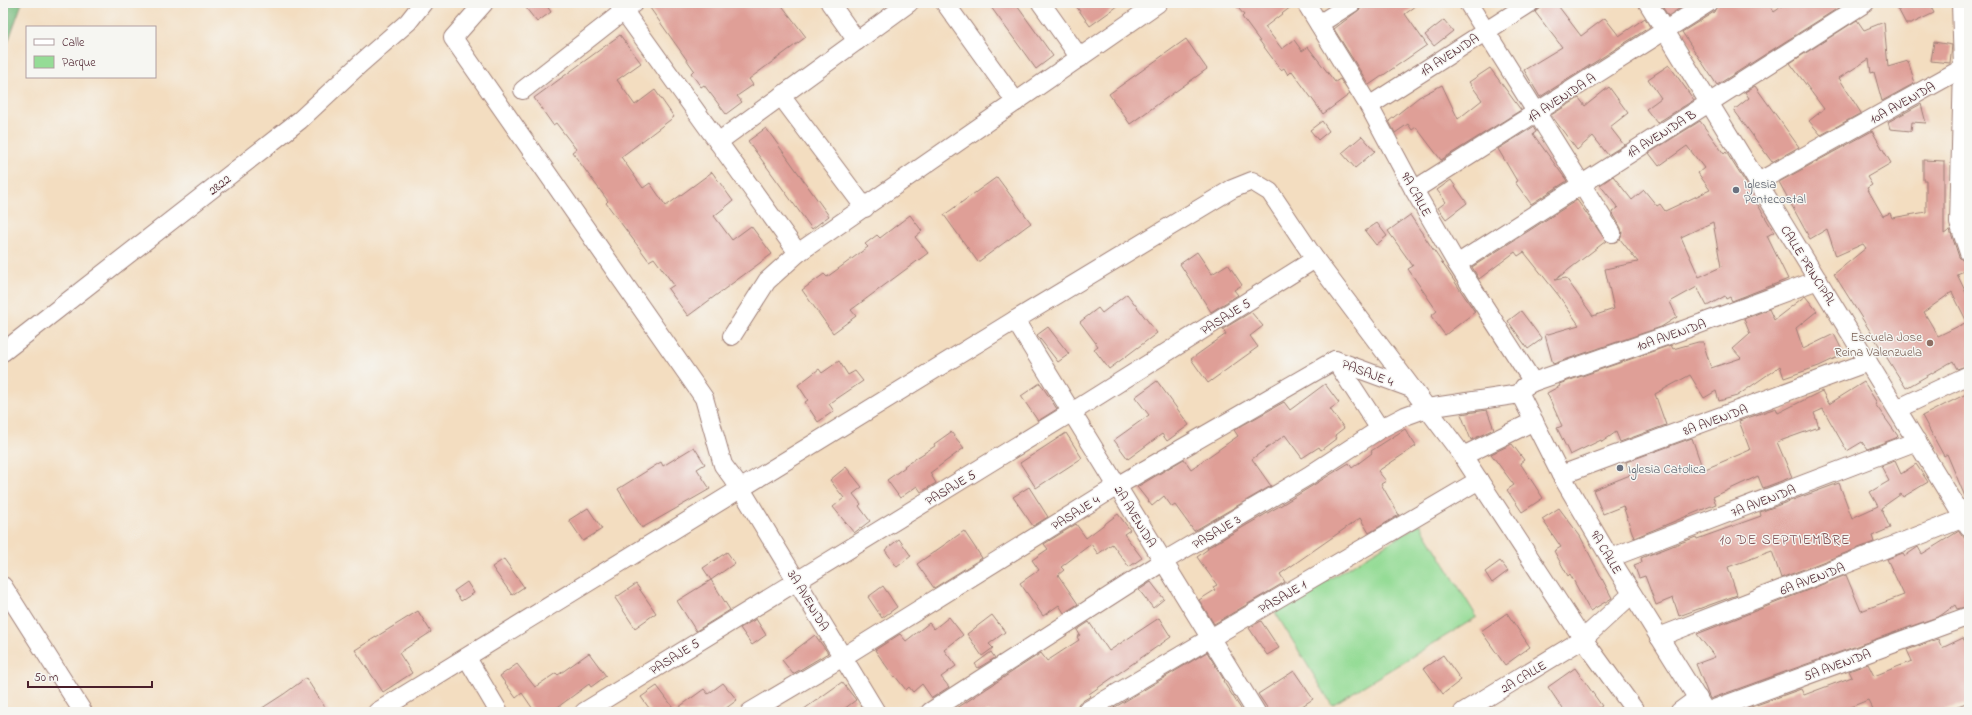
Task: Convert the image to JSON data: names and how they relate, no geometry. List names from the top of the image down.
{
  "streets": {
    "street": [
      "1A AVENIDA",
      "1A AVENIDA A",
      "10A AVENIDA",
      "1A AVENIDA B",
      "2822",
      "9A CALLE",
      "CALLE PRINCIPAL",
      "PASAJE 5",
      "PASAJE 4",
      "8A AVENIDA",
      "7A AVENIDA",
      "2A AVENIDA",
      "PASAJE 3",
      "6A AVENIDA",
      "PASAJE 1",
      "3A AVENIDA",
      "5A AVENIDA",
      "2A CALLE"
    ]
  },
  "crossings": [
    ["1A AVENIDA", "9A CALLE"],
    ["1A AVENIDA A", "9A CALLE"],
    ["1A AVENIDA A", "CALLE PRINCIPAL"],
    ["10A AVENIDA", "9A CALLE"],
    ["10A AVENIDA", "CALLE PRINCIPAL"],
    ["10A AVENIDA", "PASAJE 3"],
    ["1A AVENIDA B", "9A CALLE"],
    ["1A AVENIDA B", "CALLE PRINCIPAL"],
    ["9A CALLE", "8A AVENIDA"],
    ["9A CALLE", "7A AVENIDA"],
    ["9A CALLE", "PASAJE 3"],
    ["9A CALLE", "6A AVENIDA"],
    ["9A CALLE", "5A AVENIDA"],
    ["9A CALLE", "2A CALLE"],
    ["CALLE PRINCIPAL", "8A AVENIDA"],
    ["CALLE PRINCIPAL", "7A AVENIDA"],
    ["CALLE PRINCIPAL", "6A AVENIDA"],
    ["PASAJE 5", "2A AVENIDA"],
    ["PASAJE 5", "3A AVENIDA"],
    ["PASAJE 4", "2A AVENIDA"],
    ["PASAJE 4", "3A AVENIDA"],
    ["2A AVENIDA", "PASAJE 3"],
    ["2A AVENIDA", "PASAJE 1"]
  ],
  "districts": ["10 DE SEPTIEMBRE"],
  "places": ["Iglesia Pentecostal", "Escuela Jose Reina Valenzuela", "Iglesia Catolica"],
  "legend": ["Calle", "Parque"],
  "scale_bar": "50 m"
}
